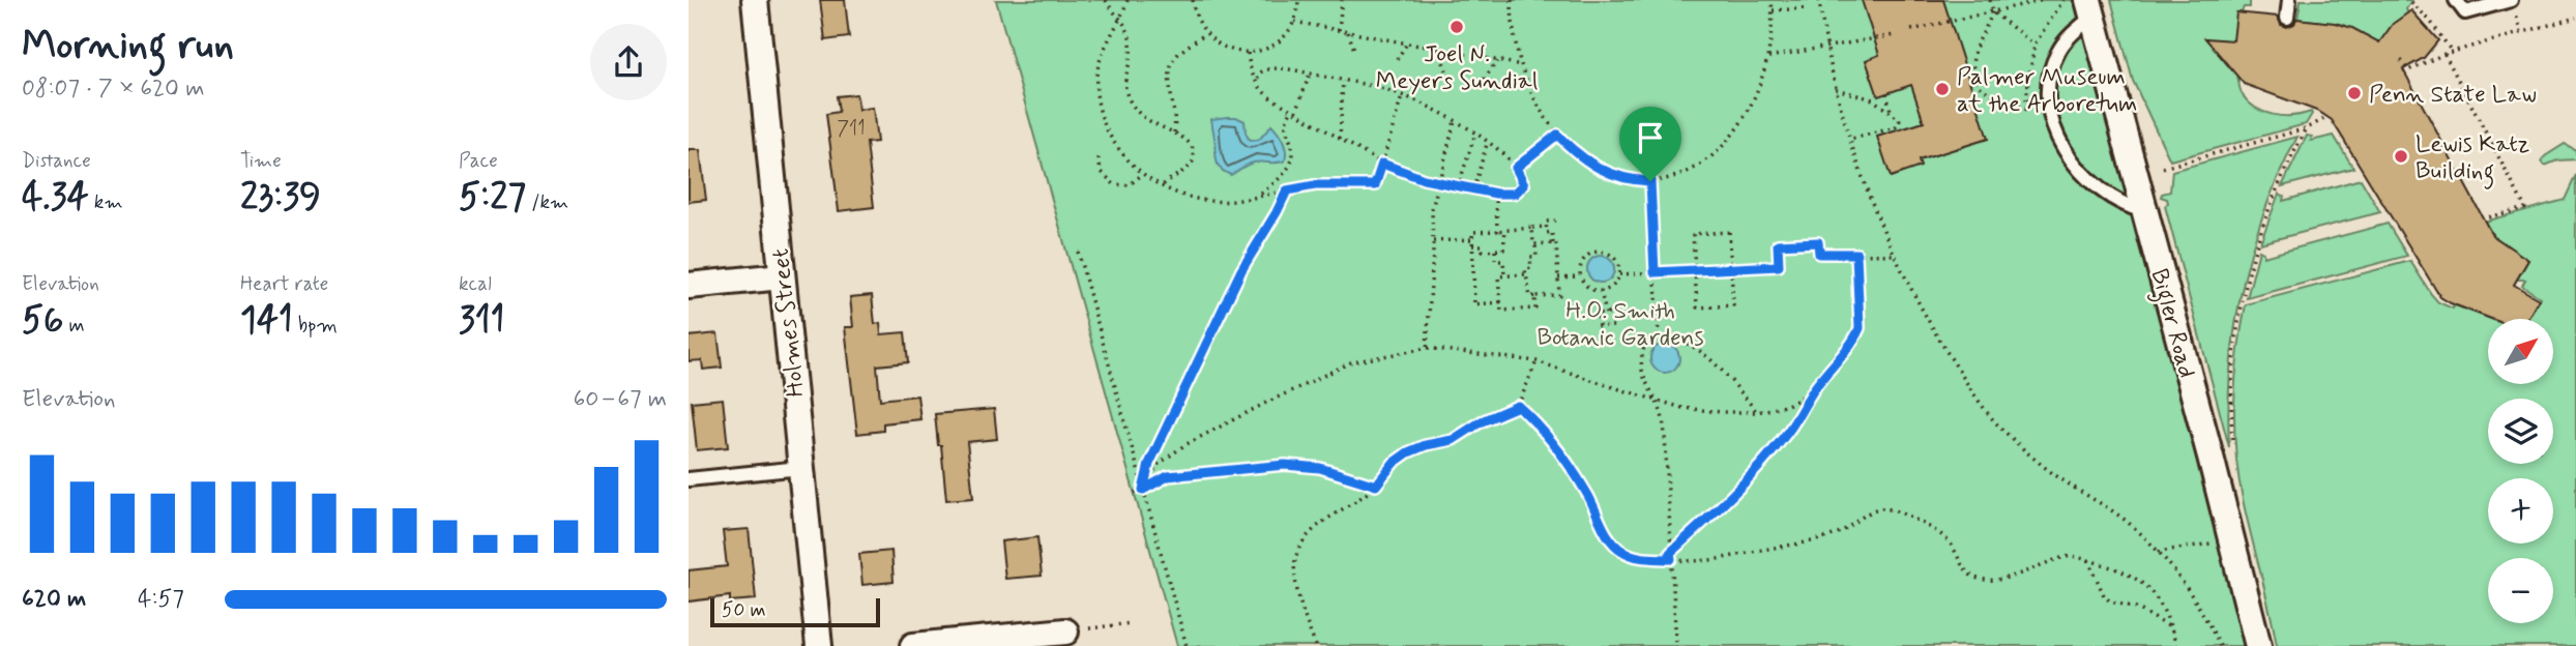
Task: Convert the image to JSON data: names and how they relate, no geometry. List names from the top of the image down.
{
  "streets": {
    "street": ["Holmes Street", "Bigler Road"]
  },
  "parks": ["H.O. Smith Botanic Gardens"],
  "places": [
    "Joel N. Meyers Sundial",
    "Palmer Museum at the Arboretum",
    "Penn State Law",
    "Lewis Katz Building"
  ],
  "house_numbers": ["711"],
  "scale_bar": "50 m",
  "north": "top right",
  "page": {
    "heading": ["Morning run", "08:07 · 7 × 620 m"],
    "stats": [
      ["Distance", "4.34 km"],
      ["Time", "23:39"],
      ["Pace", "5:27 /km"],
      ["Elevation", "56 m"],
      ["Heart rate", "141 bpm"],
      ["kcal", "311"]
    ],
    "map_buttons": ["+", "−"],
    "chart": ["Elevation", "60–67 m"],
    "list": [
      {
        "name": "620 m",
        "note": "4:57"
      }
    ],
    "scale": "50 m"
  }
}
